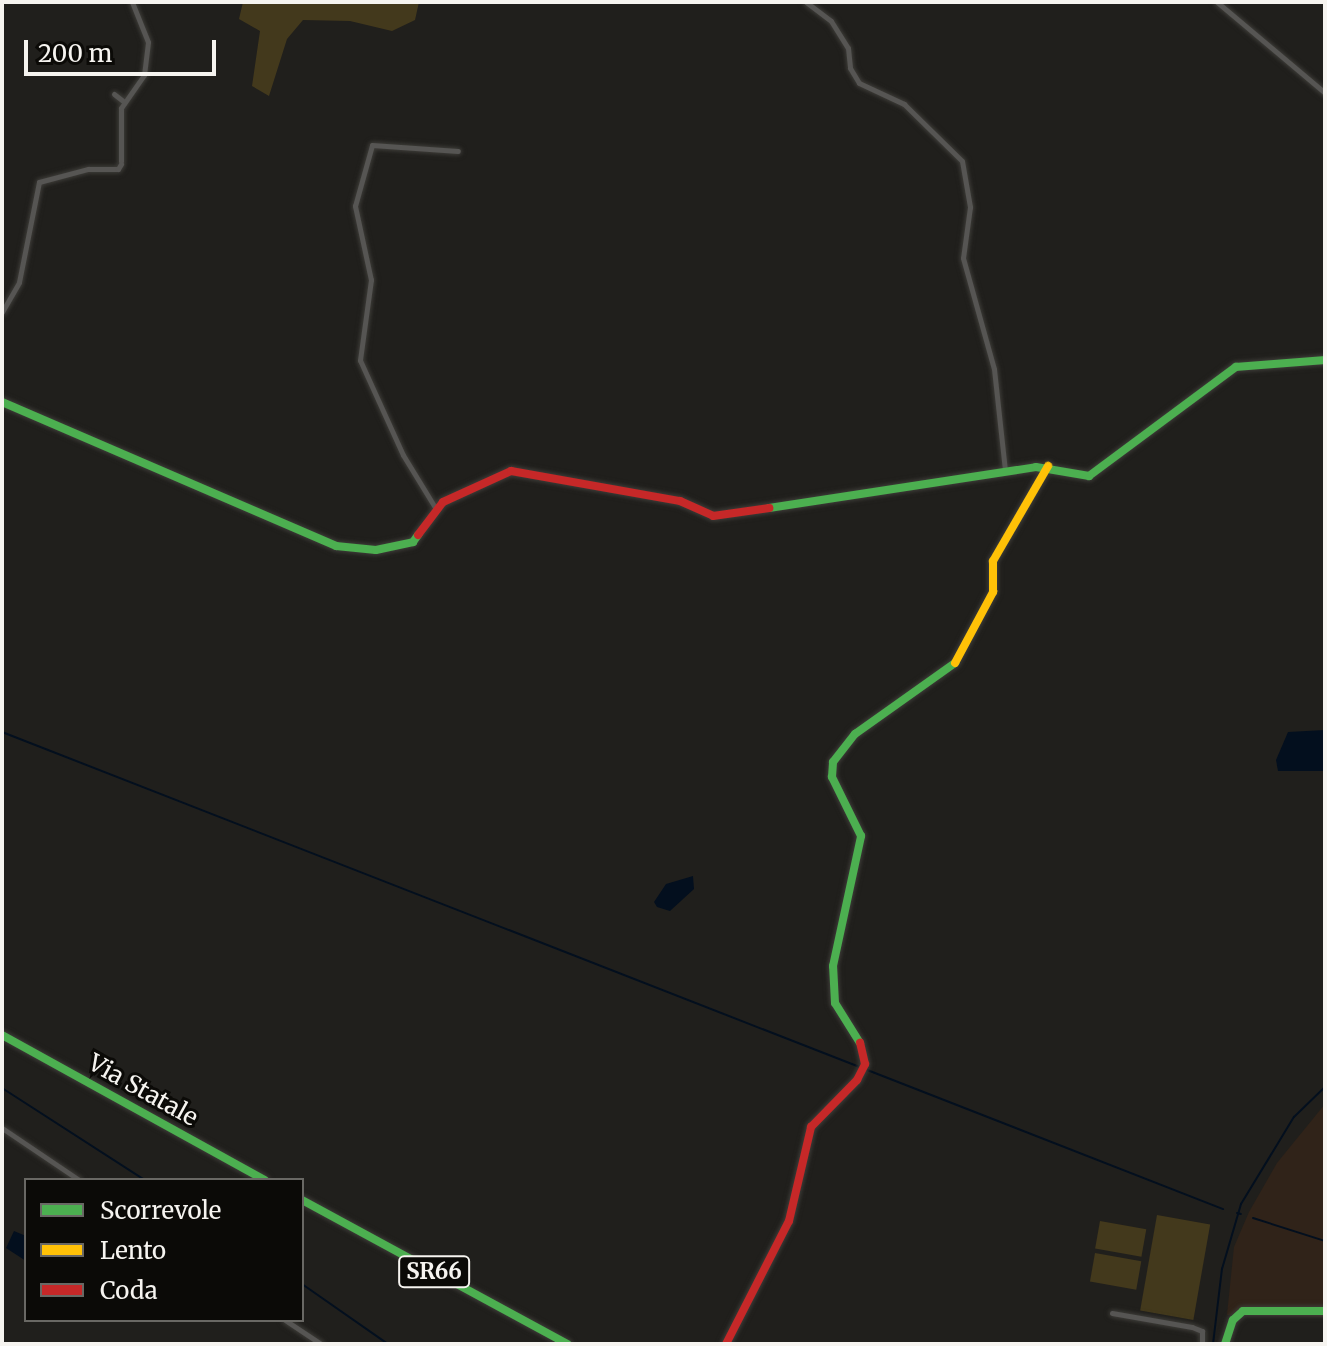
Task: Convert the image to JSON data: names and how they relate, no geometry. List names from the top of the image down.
{
  "streets": {
    "street": ["Via Statale", "SR66"]
  },
  "legend": ["Scorrevole", "Lento", "Coda"],
  "scale_bar": "200 m"
}
